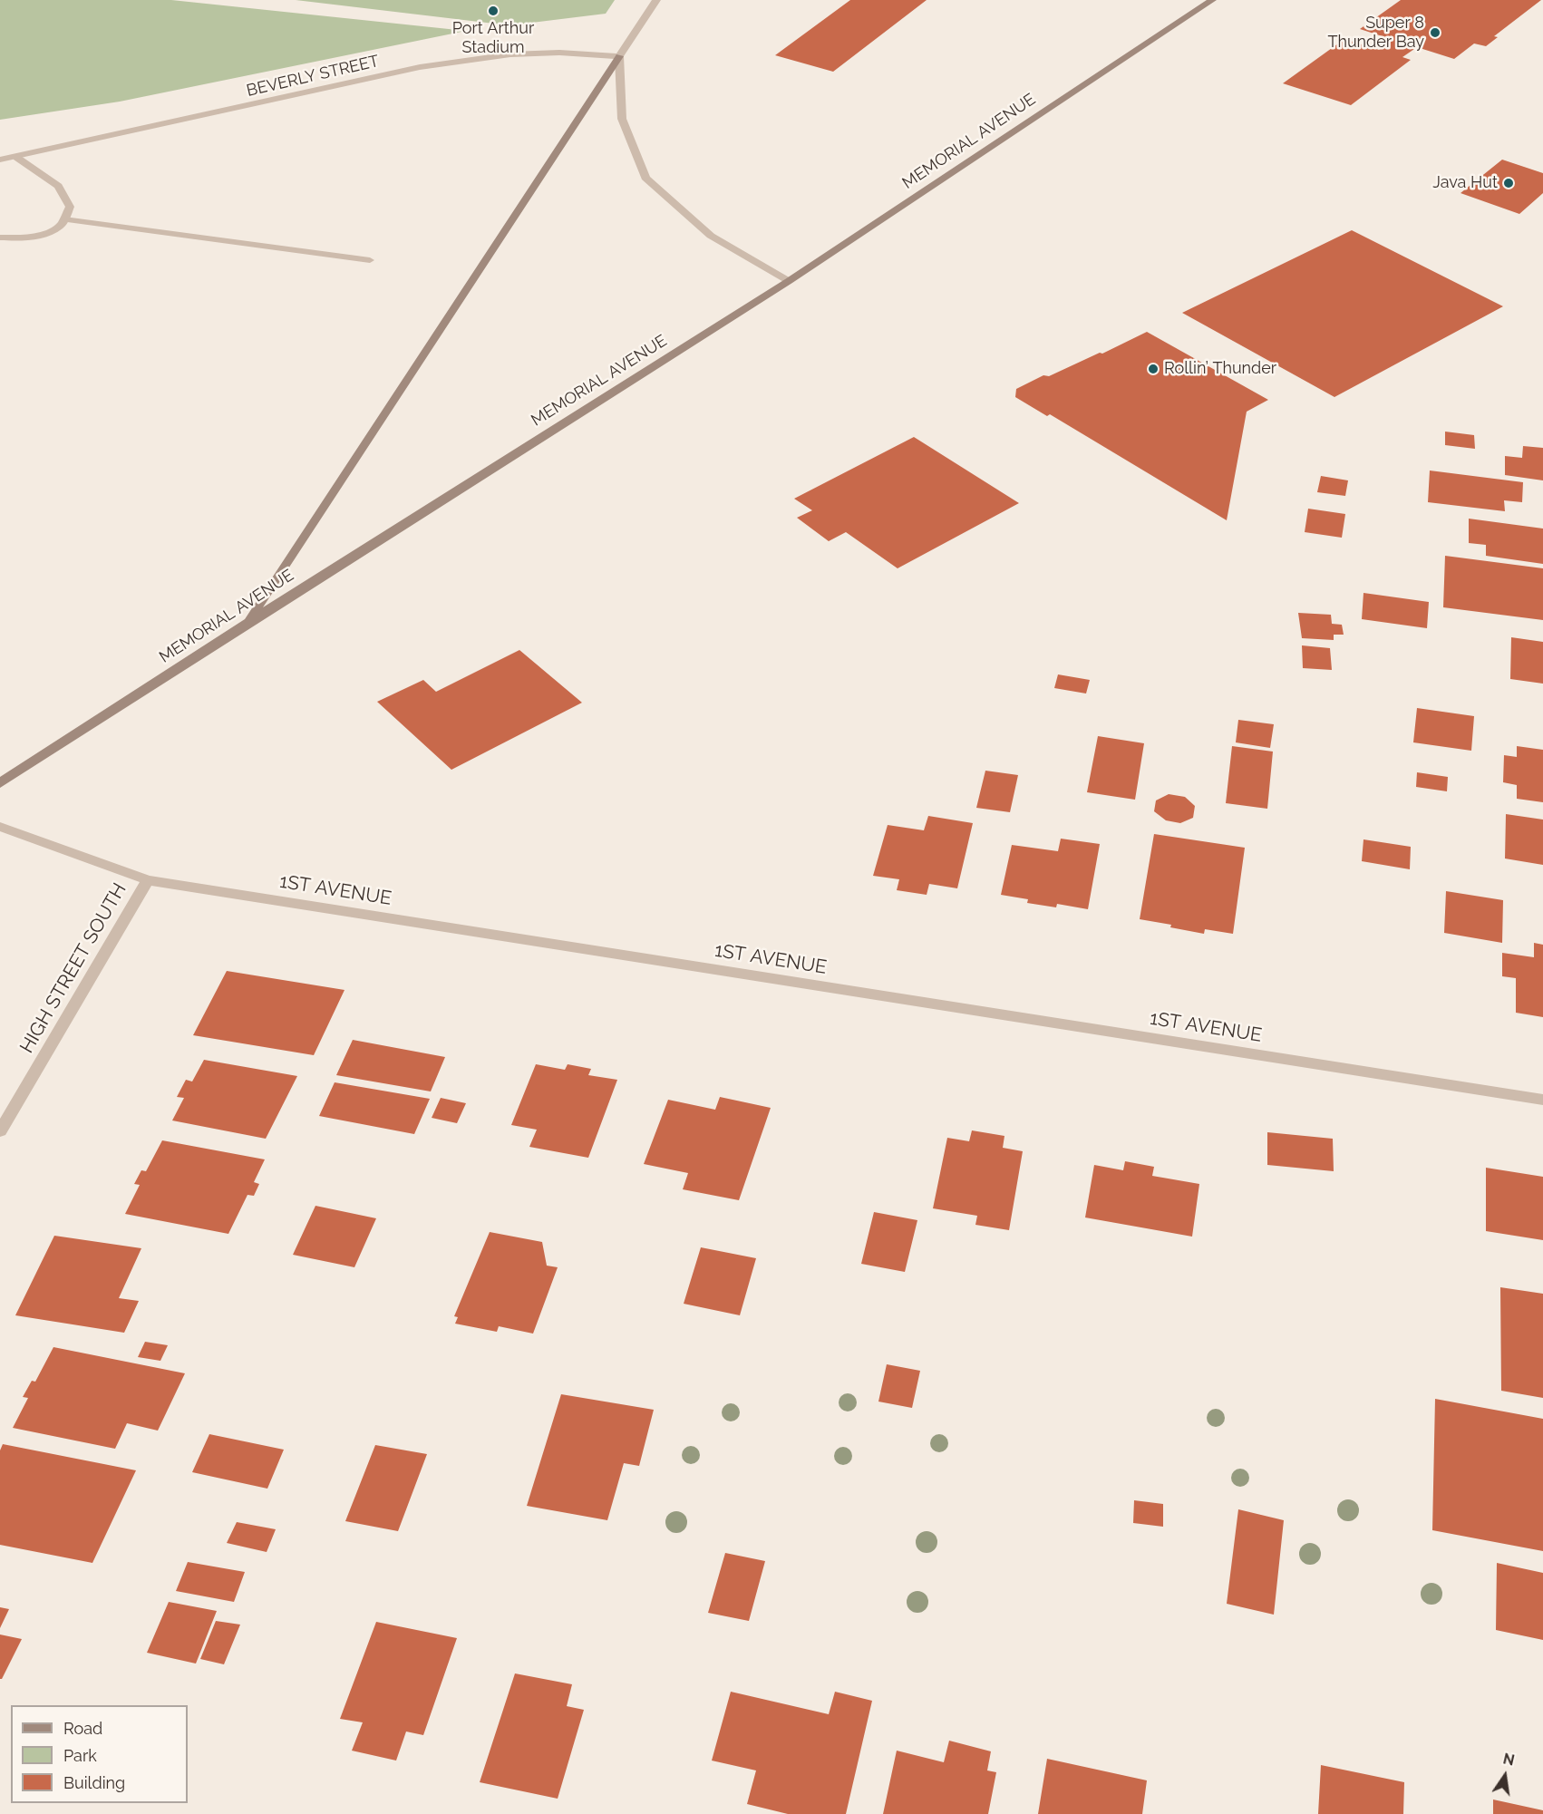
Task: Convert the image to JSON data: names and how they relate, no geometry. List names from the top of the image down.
{
  "streets": {
    "main road": ["MEMORIAL AVENUE"],
    "street": ["BEVERLY STREET", "1ST AVENUE", "HIGH STREET SOUTH"]
  },
  "crossings": [
    ["1ST AVENUE", "HIGH STREET SOUTH"]
  ],
  "places": [
    "Port Arthur Stadium",
    "Super 8 Thunder Bay",
    "Java Hut",
    "Rollin’ Thunder"
  ],
  "legend": ["Road", "Park", "Building"],
  "north": "top"
}
